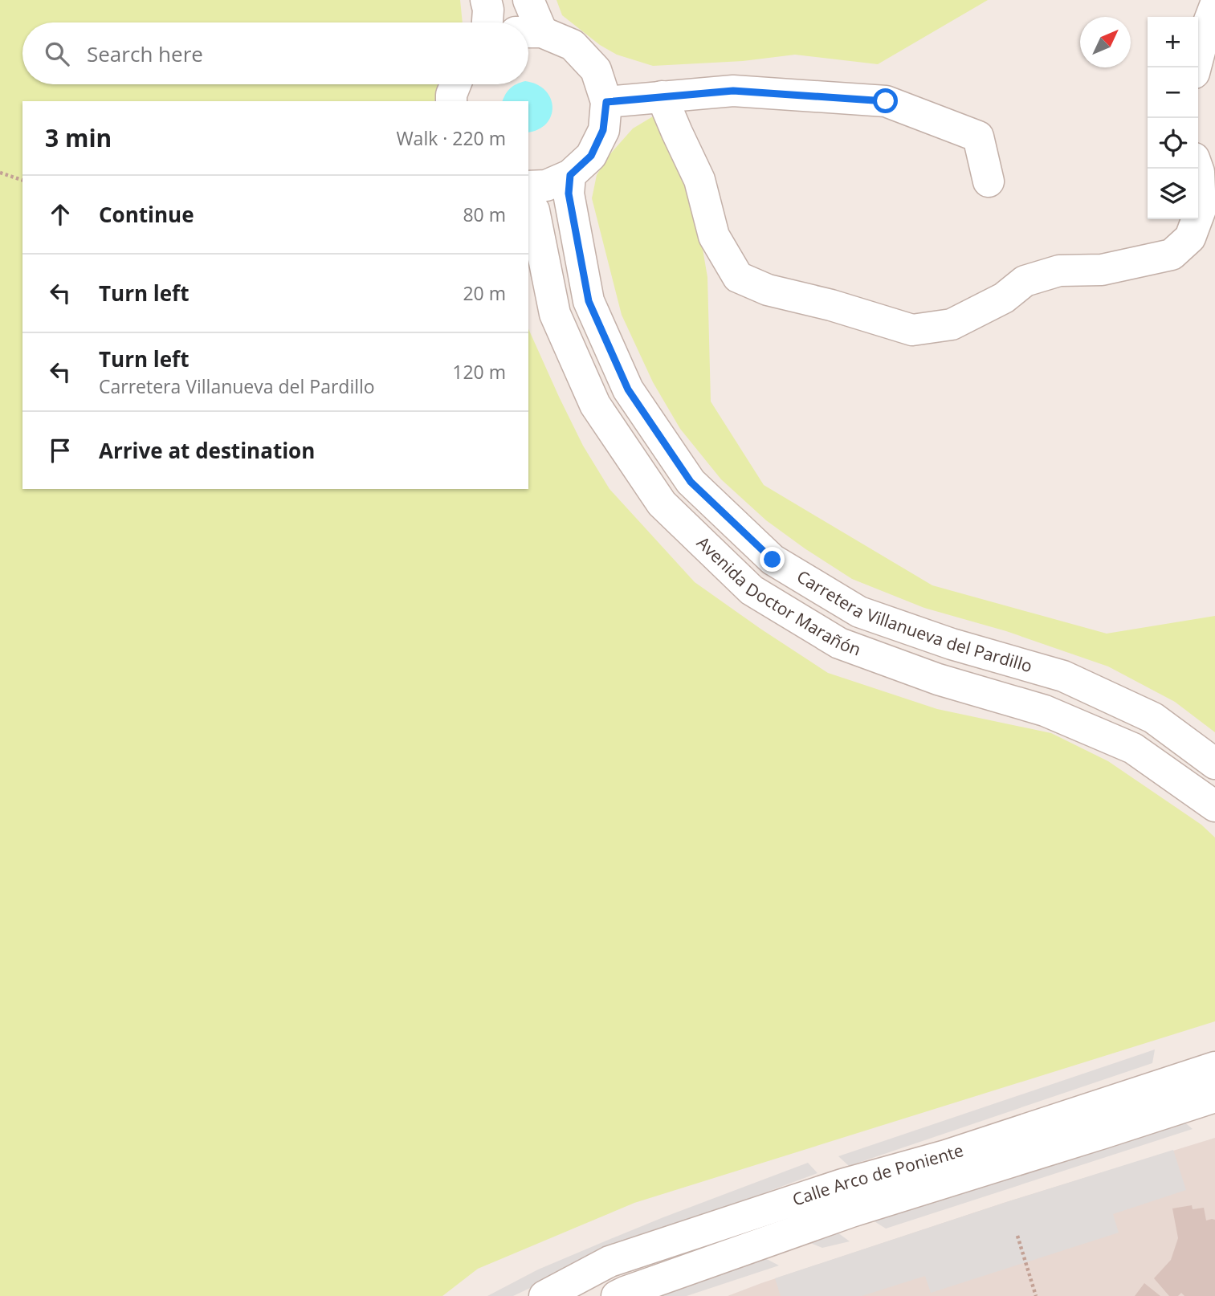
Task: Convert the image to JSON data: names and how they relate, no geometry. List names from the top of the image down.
{
  "streets": {
    "street": ["Avenida Doctor Marañón", "Carretera Villanueva del Pardillo", "Calle Arco de Poniente"]
  },
  "north": "top right",
  "page": {
    "map_buttons": ["+", "−"],
    "search": "Search here",
    "heading": ["3 min", "Walk · 220 m"],
    "list": [
      ["Continue", "80 m"],
      ["Turn left", "20 m"],
      ["Turn left", "Carretera Villanueva del Pardillo", "120 m"],
      "Arrive at destination"
    ]
  }
}
